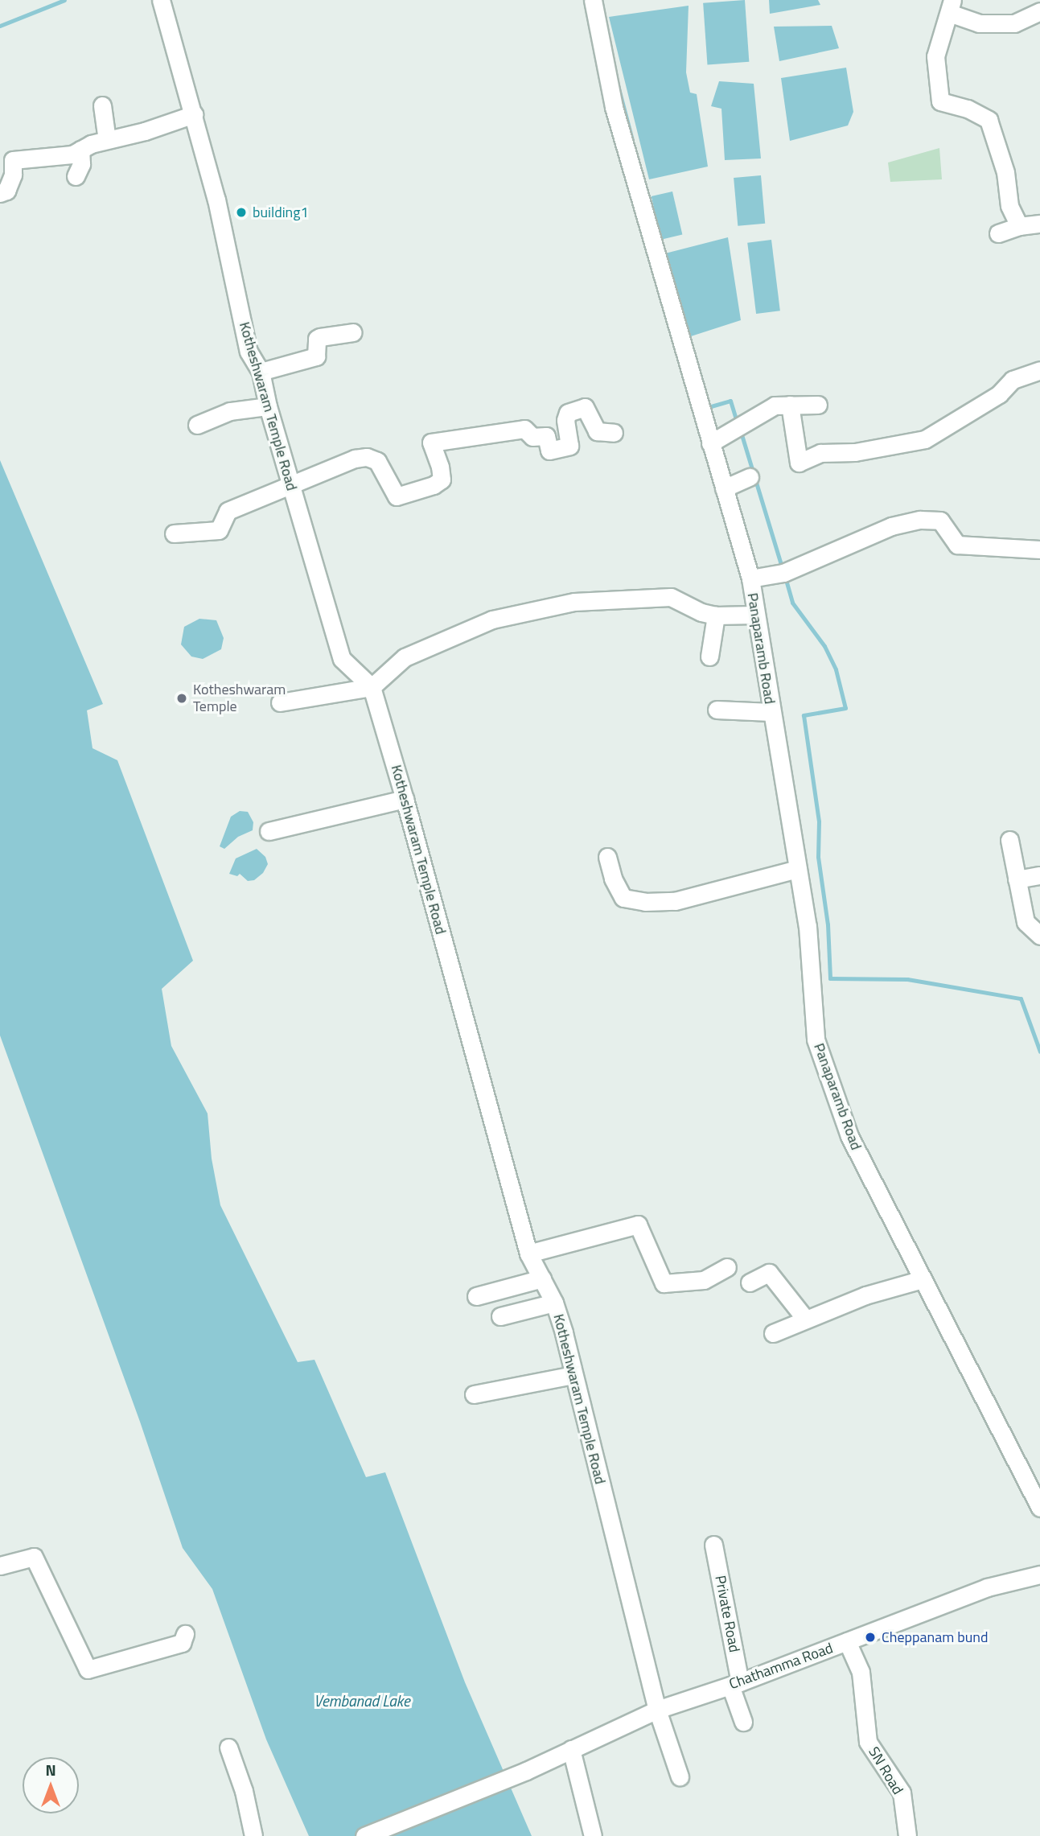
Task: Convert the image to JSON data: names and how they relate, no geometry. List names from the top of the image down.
{
  "streets": {
    "street": [
      "Kotheshwaram Temple Road",
      "Panaparamb Road",
      "Private Road",
      "Chathamma Road",
      "SN Road"
    ]
  },
  "crossings": [
    ["Kotheshwaram Temple Road", "Chathamma Road"],
    ["Private Road", "Chathamma Road"],
    ["Chathamma Road", "SN Road"]
  ],
  "water": ["Vembanad Lake"],
  "places": ["building1", "Kotheshwaram Temple", "Cheppanam bund"],
  "north": "top"
}
